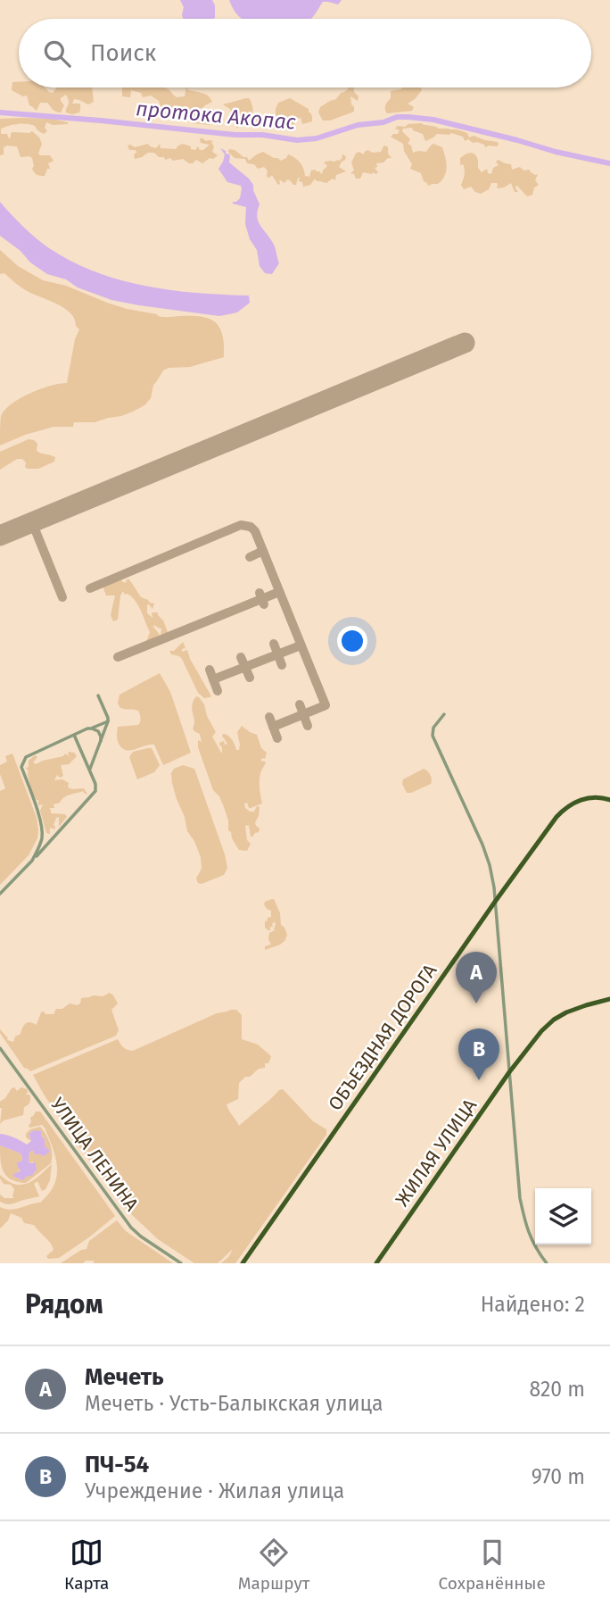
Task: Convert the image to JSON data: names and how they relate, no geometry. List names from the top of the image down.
{
  "streets": {
    "main road": ["ОБЪЕЗДНАЯ ДОРОГА", "ЖИЛАЯ УЛИЦА"],
    "street": ["УЛИЦА ЛЕНИНА"]
  },
  "water": ["протока Акопас"],
  "page": {
    "search": "Поиск",
    "pins": ["A", "B"],
    "heading": ["Рядом", "Найдено: 2"],
    "list": [
      {
        "mark": "A",
        "name": "Мечеть",
        "note": "Мечеть · Усть-Балыкская улица",
        "value": "820 m"
      },
      {
        "mark": "B",
        "name": "ПЧ-54",
        "note": "Учреждение · Жилая улица",
        "value": "970 m"
      }
    ],
    "nav": ["Карта", "Маршрут", "Сохранённые"]
  }
}
